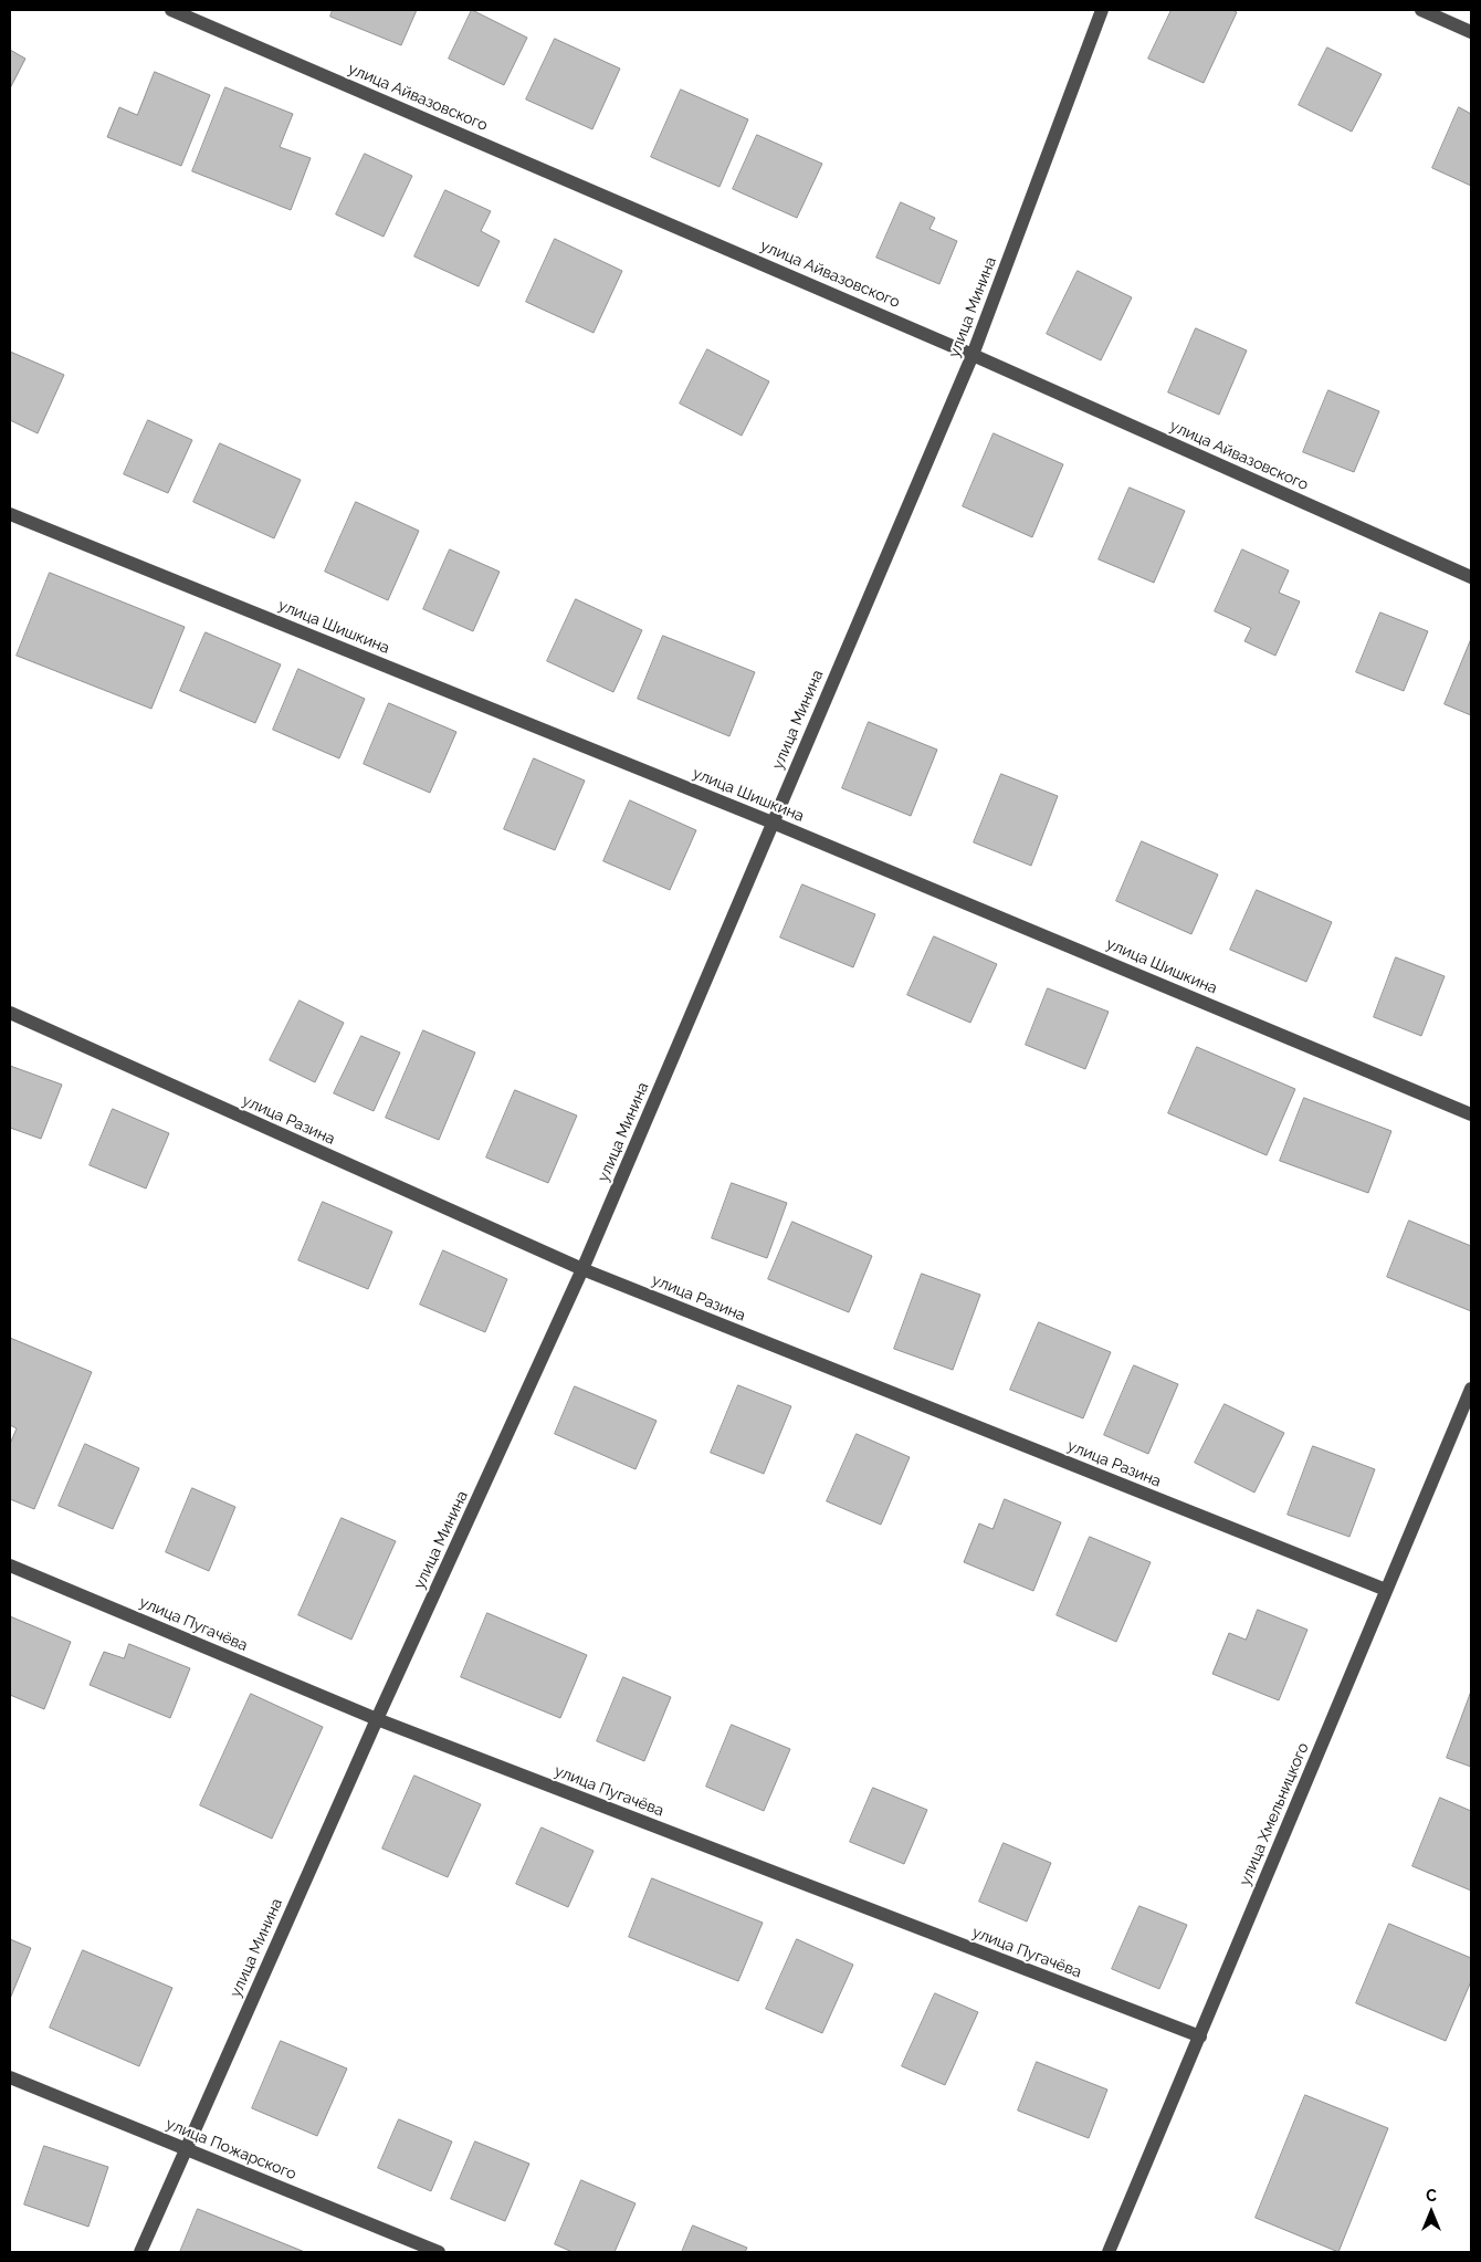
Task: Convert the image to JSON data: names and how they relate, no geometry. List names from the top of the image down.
{
  "streets": {
    "street": [
      "улица Айвазовского",
      "улица Минина",
      "улица Шишкина",
      "улица Разина",
      "улица Пугачёва",
      "улица Хмельницкого",
      "улица Пожарского"
    ]
  },
  "crossings": [
    ["улица Айвазовского", "улица Минина"],
    ["улица Минина", "улица Шишкина"],
    ["улица Минина", "улица Разина"],
    ["улица Минина", "улица Пугачёва"],
    ["улица Минина", "улица Пожарского"],
    ["улица Разина", "улица Хмельницкого"],
    ["улица Пугачёва", "улица Хмельницкого"]
  ],
  "north": "top"
}
